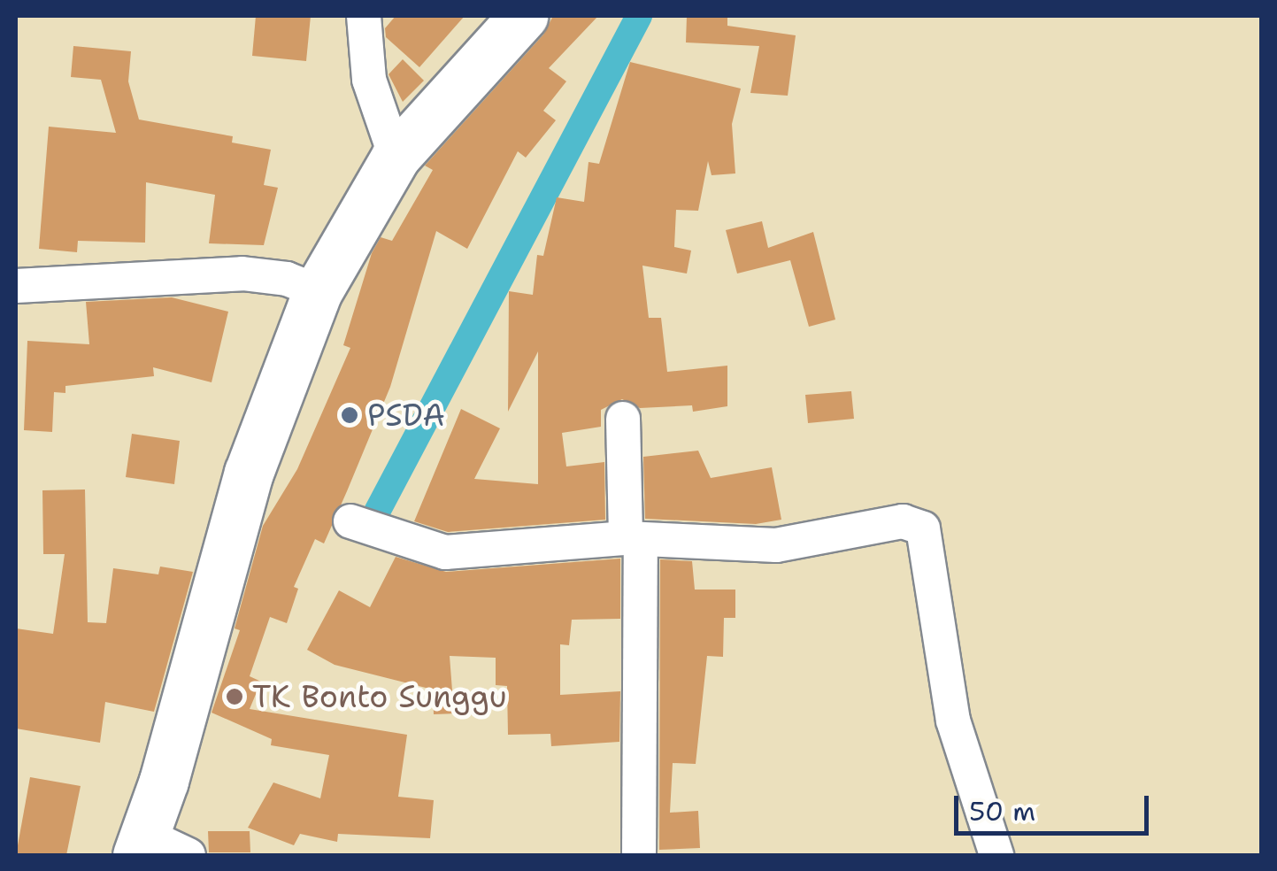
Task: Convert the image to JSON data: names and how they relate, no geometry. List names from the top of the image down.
{
  "places": ["PSDA", "TK Bonto Sunggu"],
  "scale_bar": "50 m"
}
